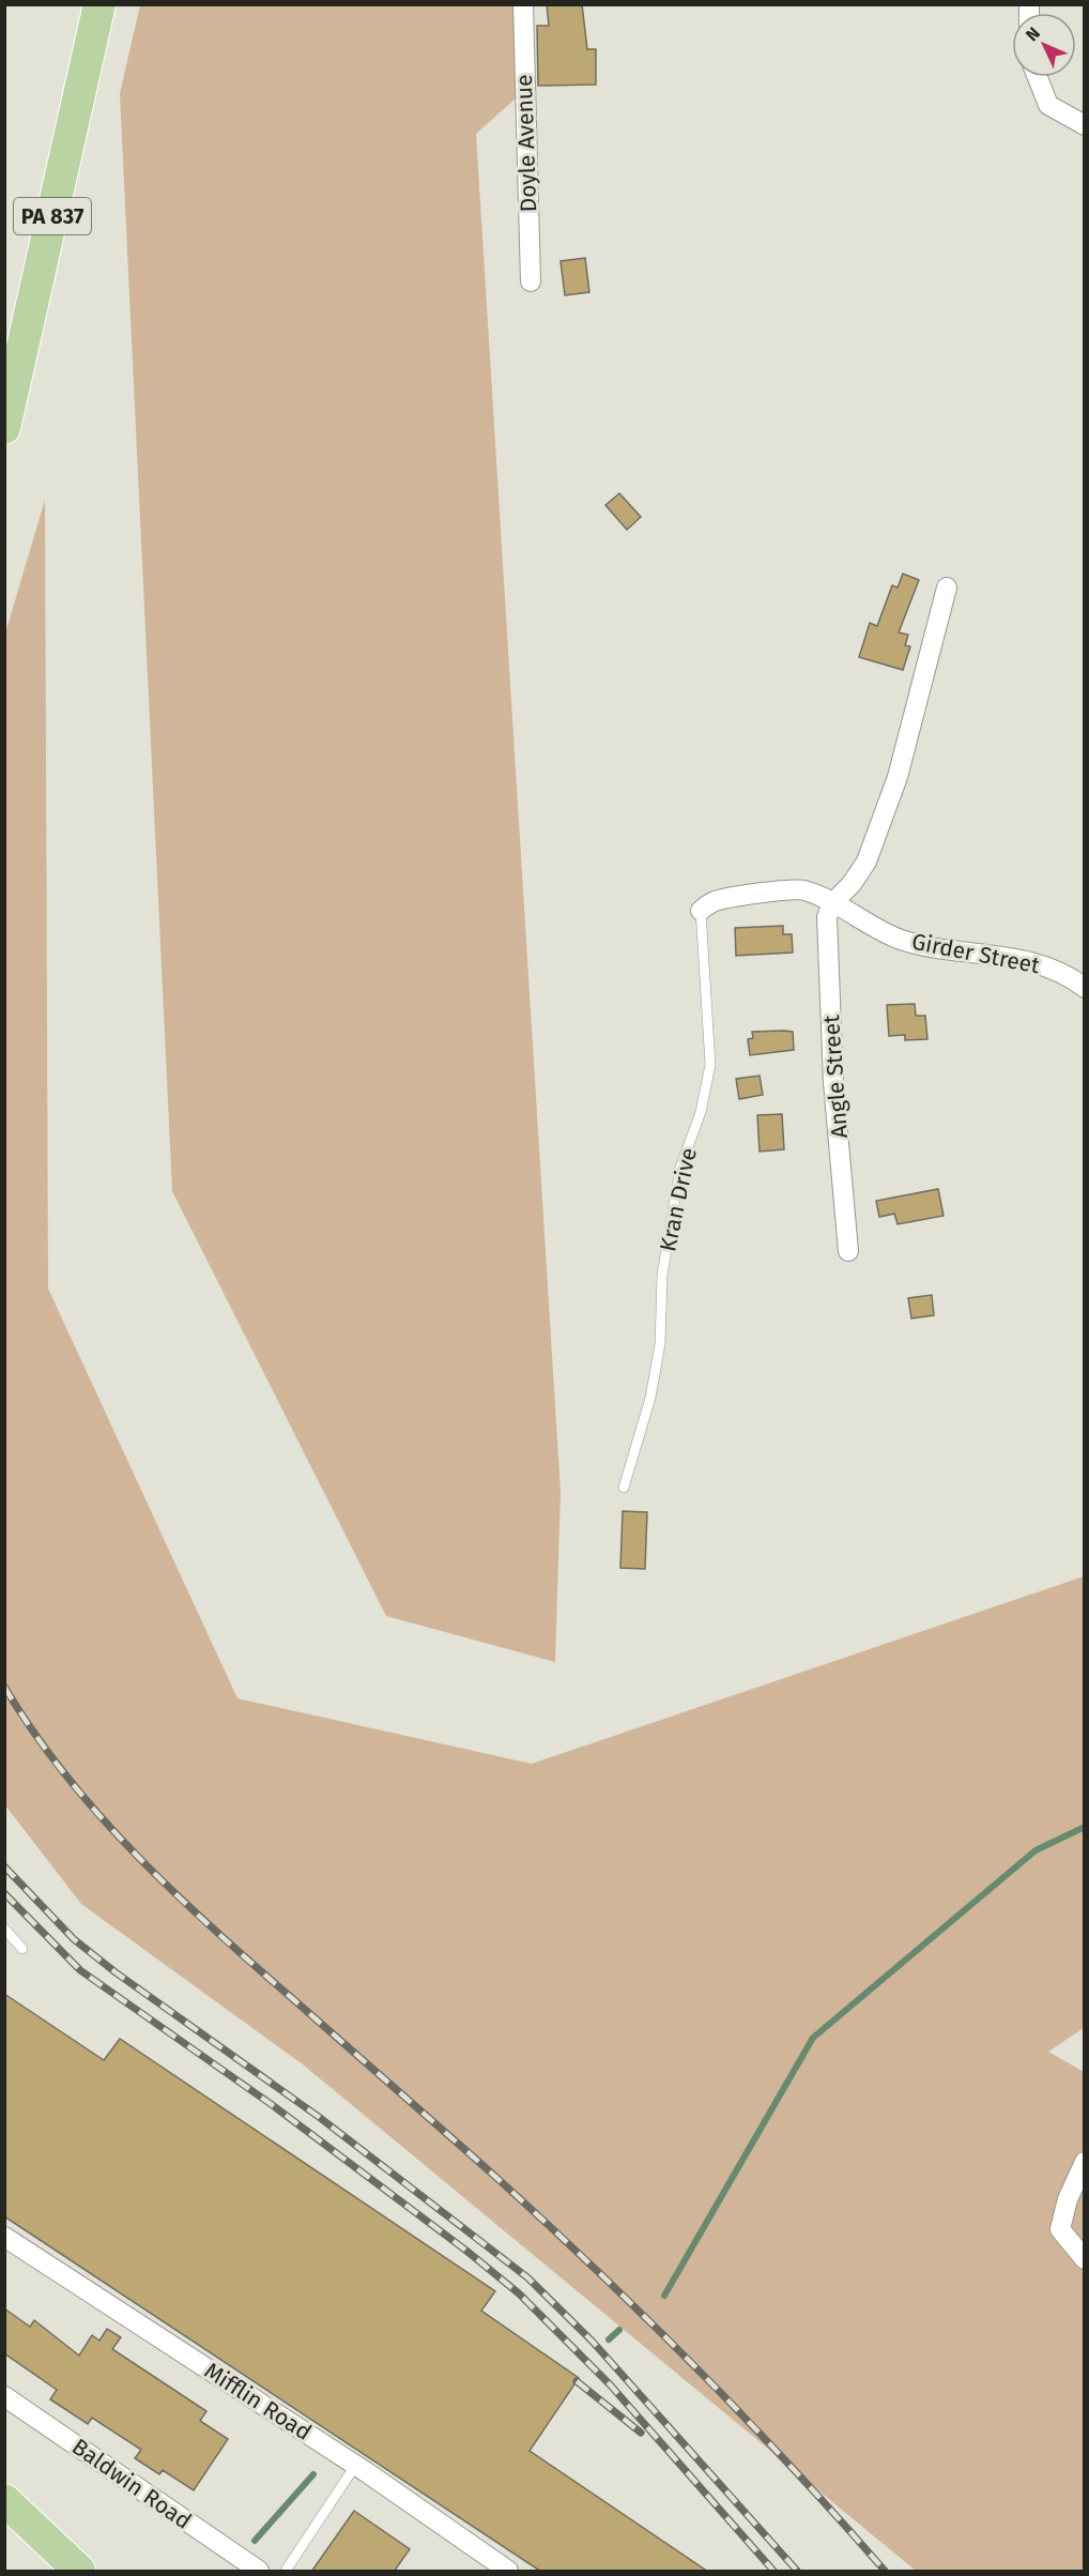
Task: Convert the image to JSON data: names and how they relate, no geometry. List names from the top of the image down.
{
  "streets": {
    "main road": ["PA 837"],
    "street": [
      "Doyle Avenue",
      "Girder Street",
      "Angle Street",
      "Mifflin Road",
      "Baldwin Road"
    ],
    "lane": ["Kran Drive"]
  },
  "crossings": [
    ["Girder Street", "Angle Street"]
  ],
  "north": "top left"
}
